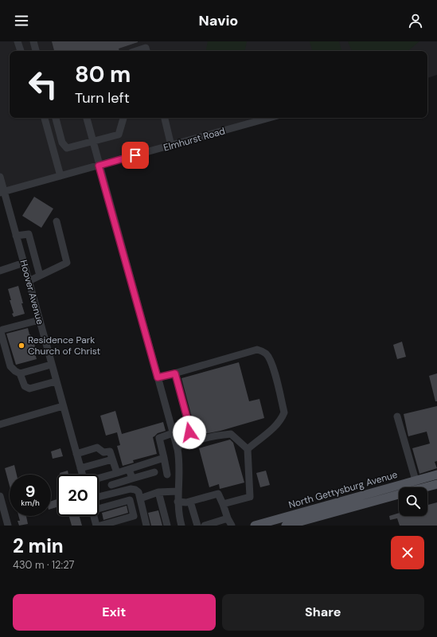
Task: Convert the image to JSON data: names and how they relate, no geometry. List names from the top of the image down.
{
  "streets": {
    "main road": ["North Gettysburg Avenue"],
    "street": ["Elmhurst Road", "Hoover Avenue"]
  },
  "crossings": [
    ["Elmhurst Road", "Hoover Avenue"]
  ],
  "places": ["Residence Park Church of Christ"],
  "page": {
    "header": "Navio",
    "turn": ["80 m", "Turn left"],
    "speed": "9 km/h",
    "limit": "20",
    "heading": ["2 min", "430 m · 12:27"],
    "buttons": ["Exit", "Share"]
  }
}
